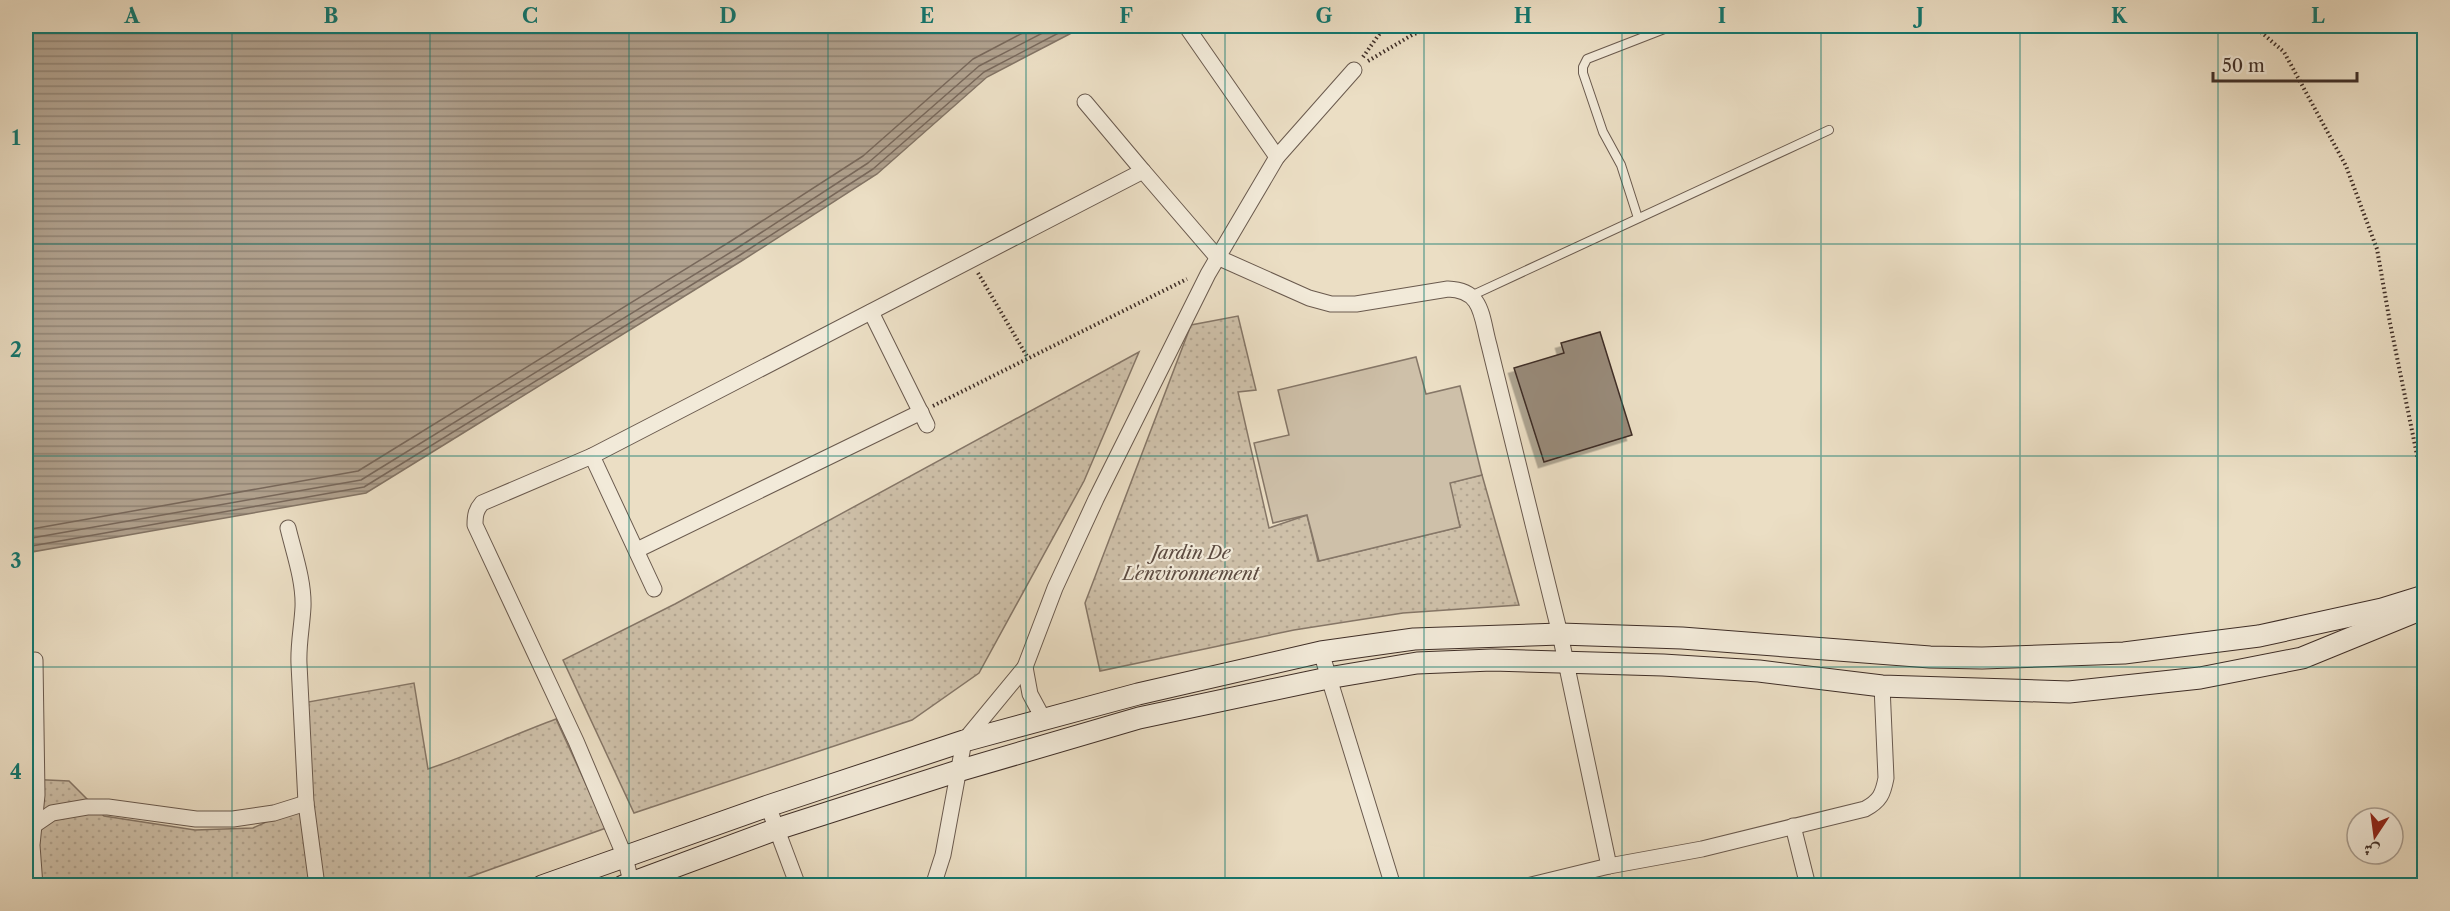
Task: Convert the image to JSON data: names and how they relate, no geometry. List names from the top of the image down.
{
  "parks": ["Jardin De L'environnement"],
  "scale_bar": "50 m",
  "north": "bottom",
  "grid": {
    "columns": [
      "A",
      "B",
      "C",
      "D",
      "E",
      "F",
      "G",
      "H",
      "I",
      "J",
      "K",
      "L"
    ],
    "rows": [
      "1",
      "2",
      "3",
      "4"
    ]
  }
}
